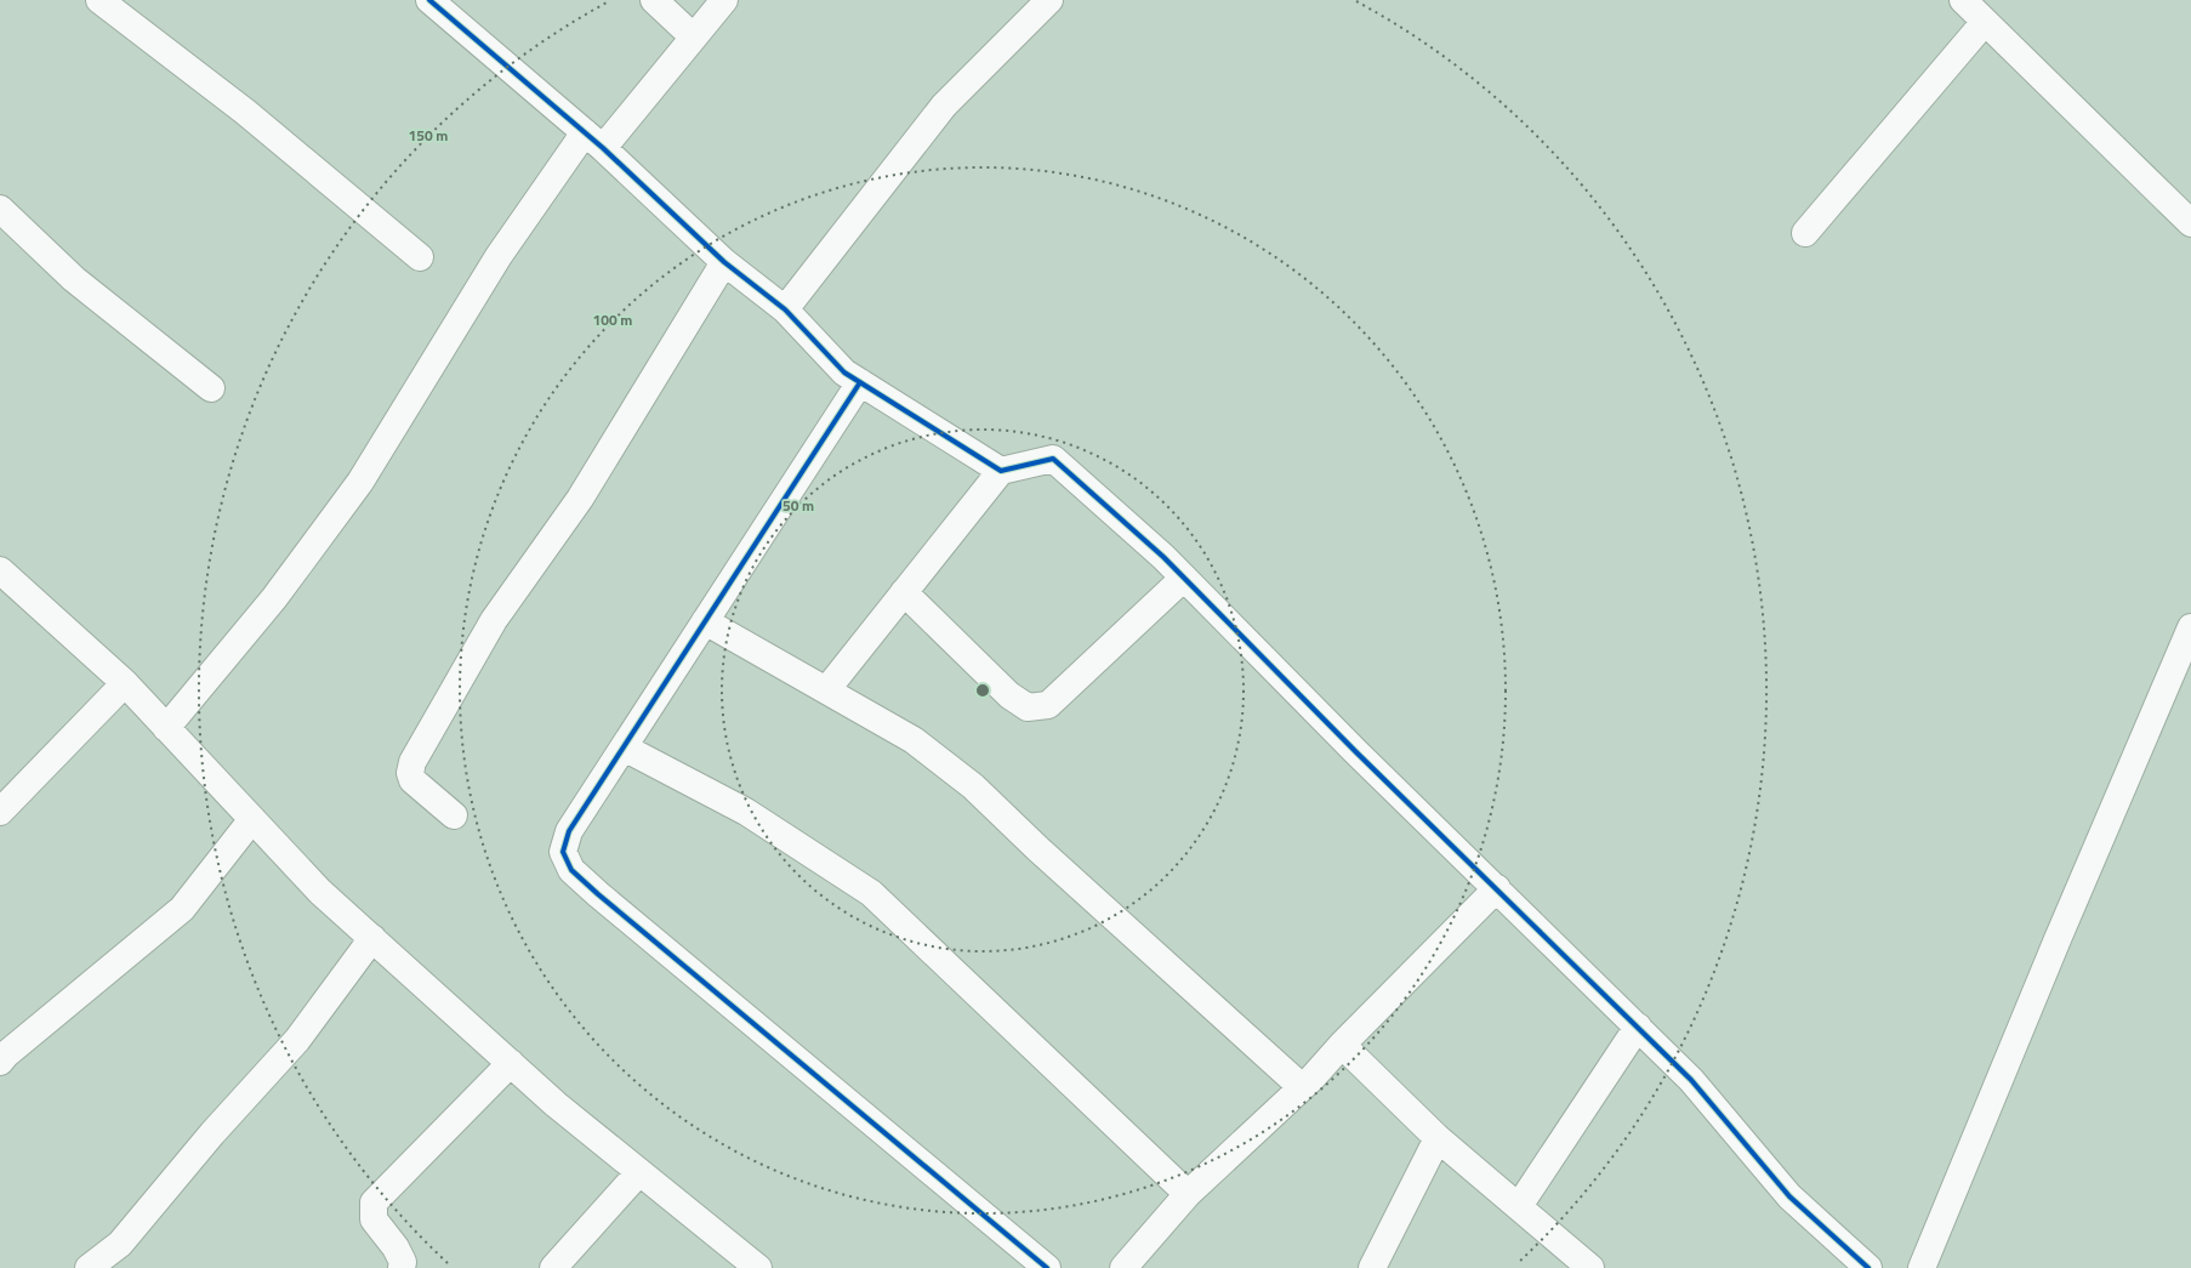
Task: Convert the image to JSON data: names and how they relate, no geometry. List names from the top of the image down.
{
  "rings": ["150 m", "100 m", "50 m"]
}
